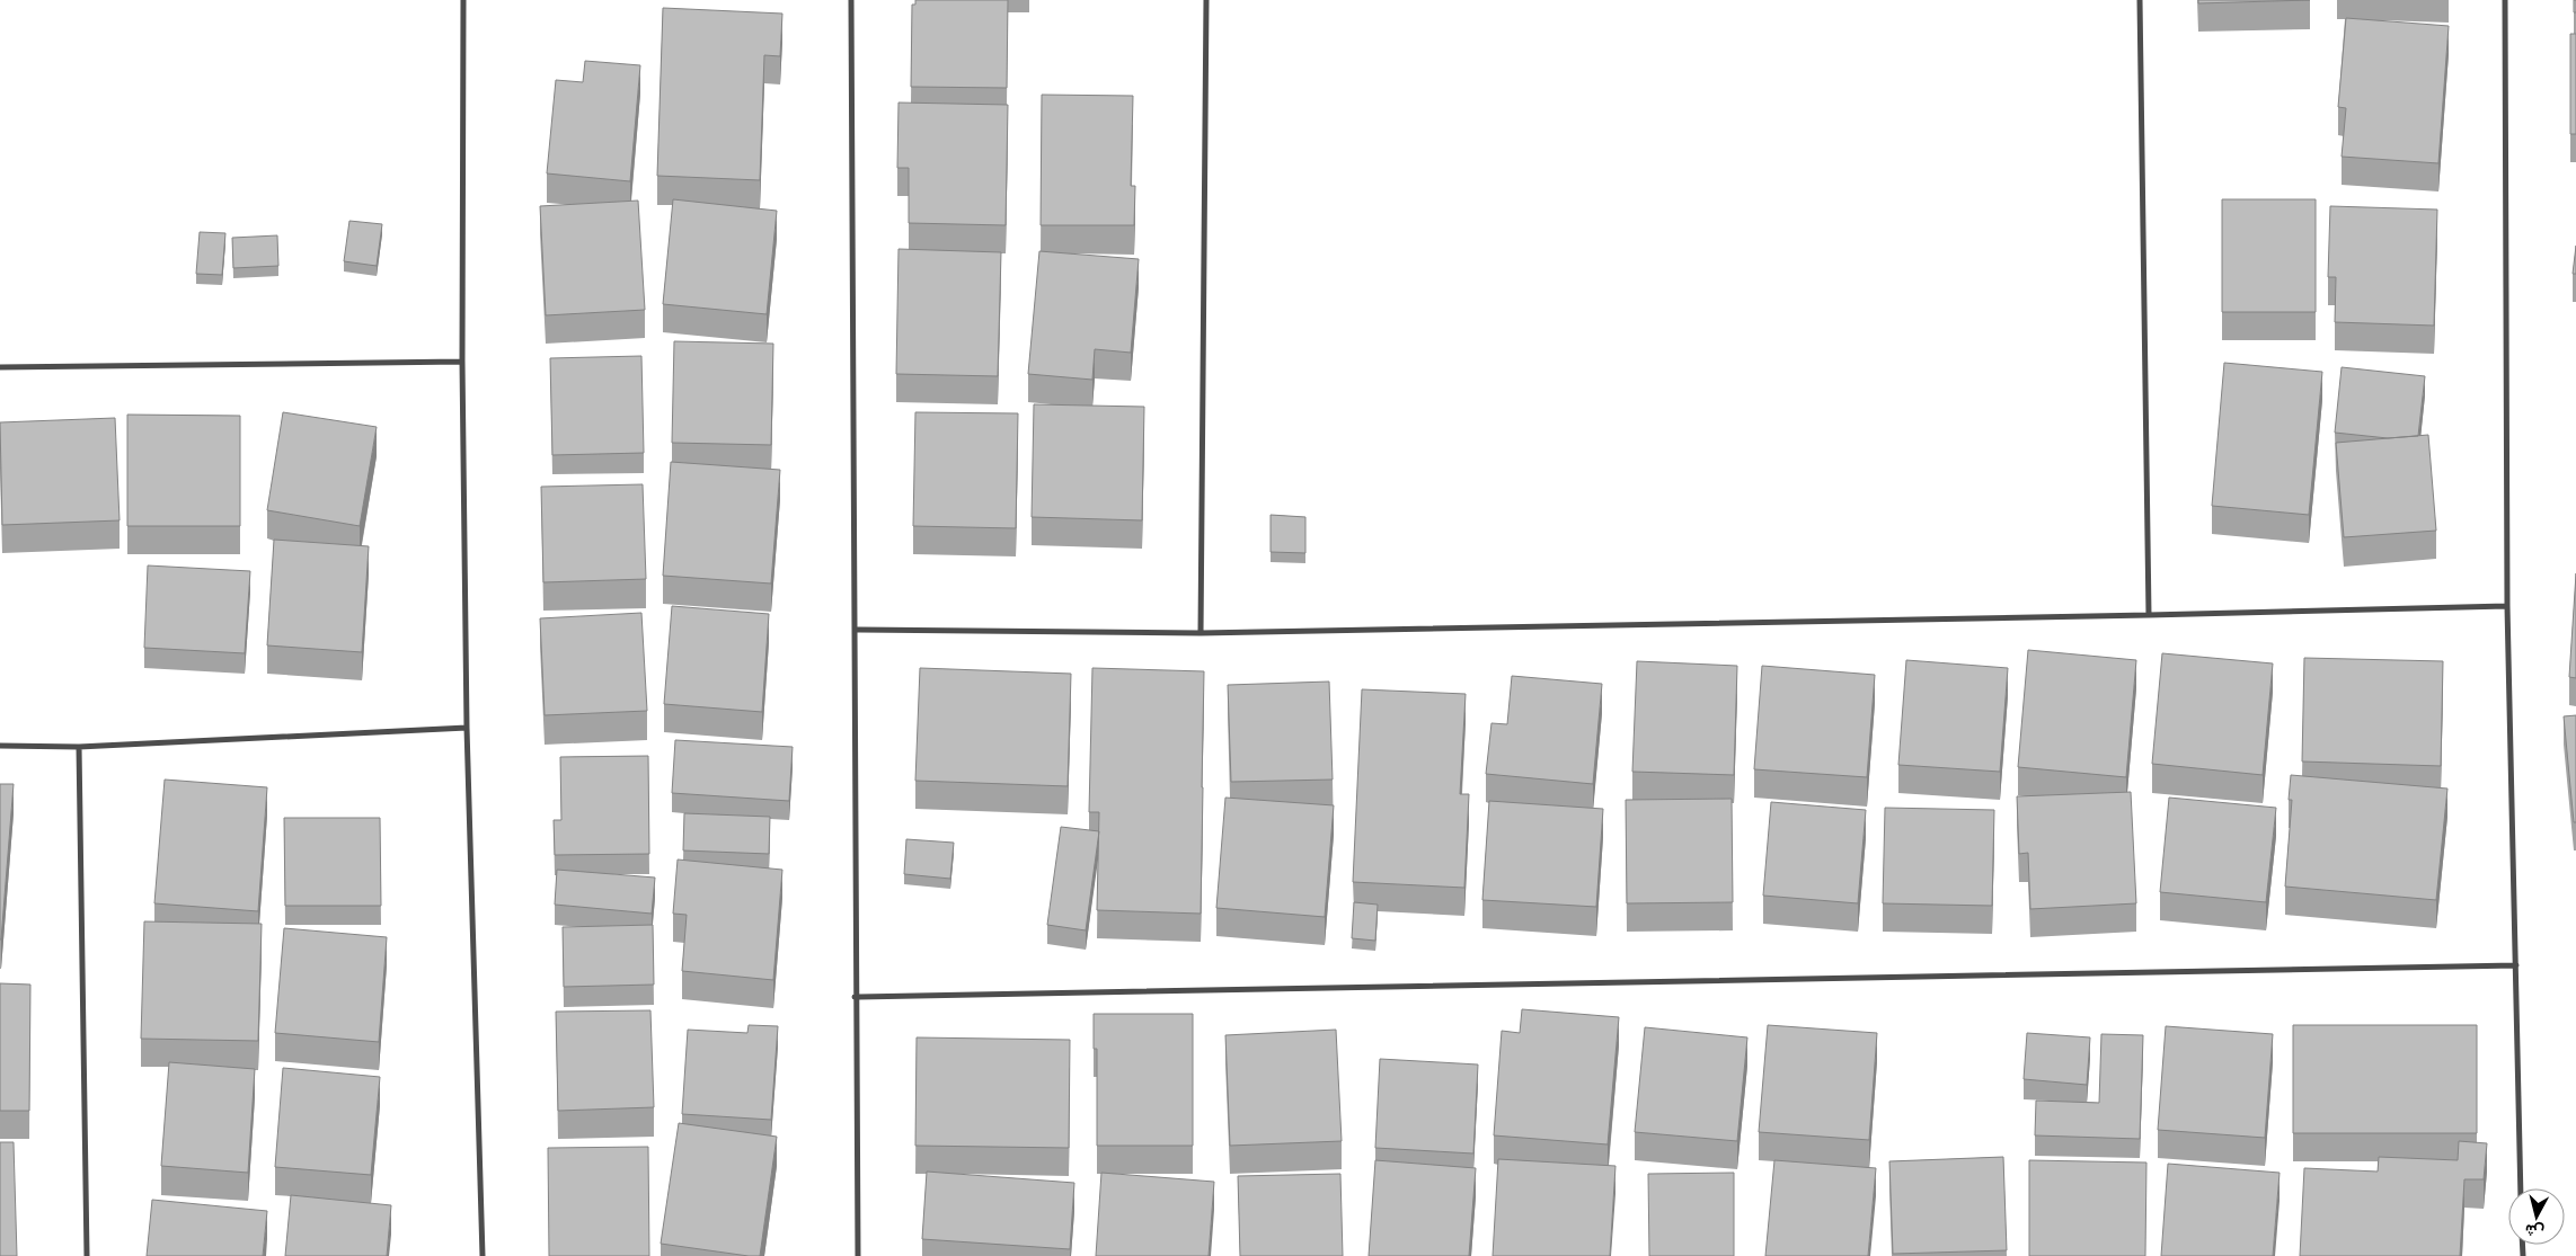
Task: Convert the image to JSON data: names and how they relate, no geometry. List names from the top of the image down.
{
  "north": "bottom"
}
